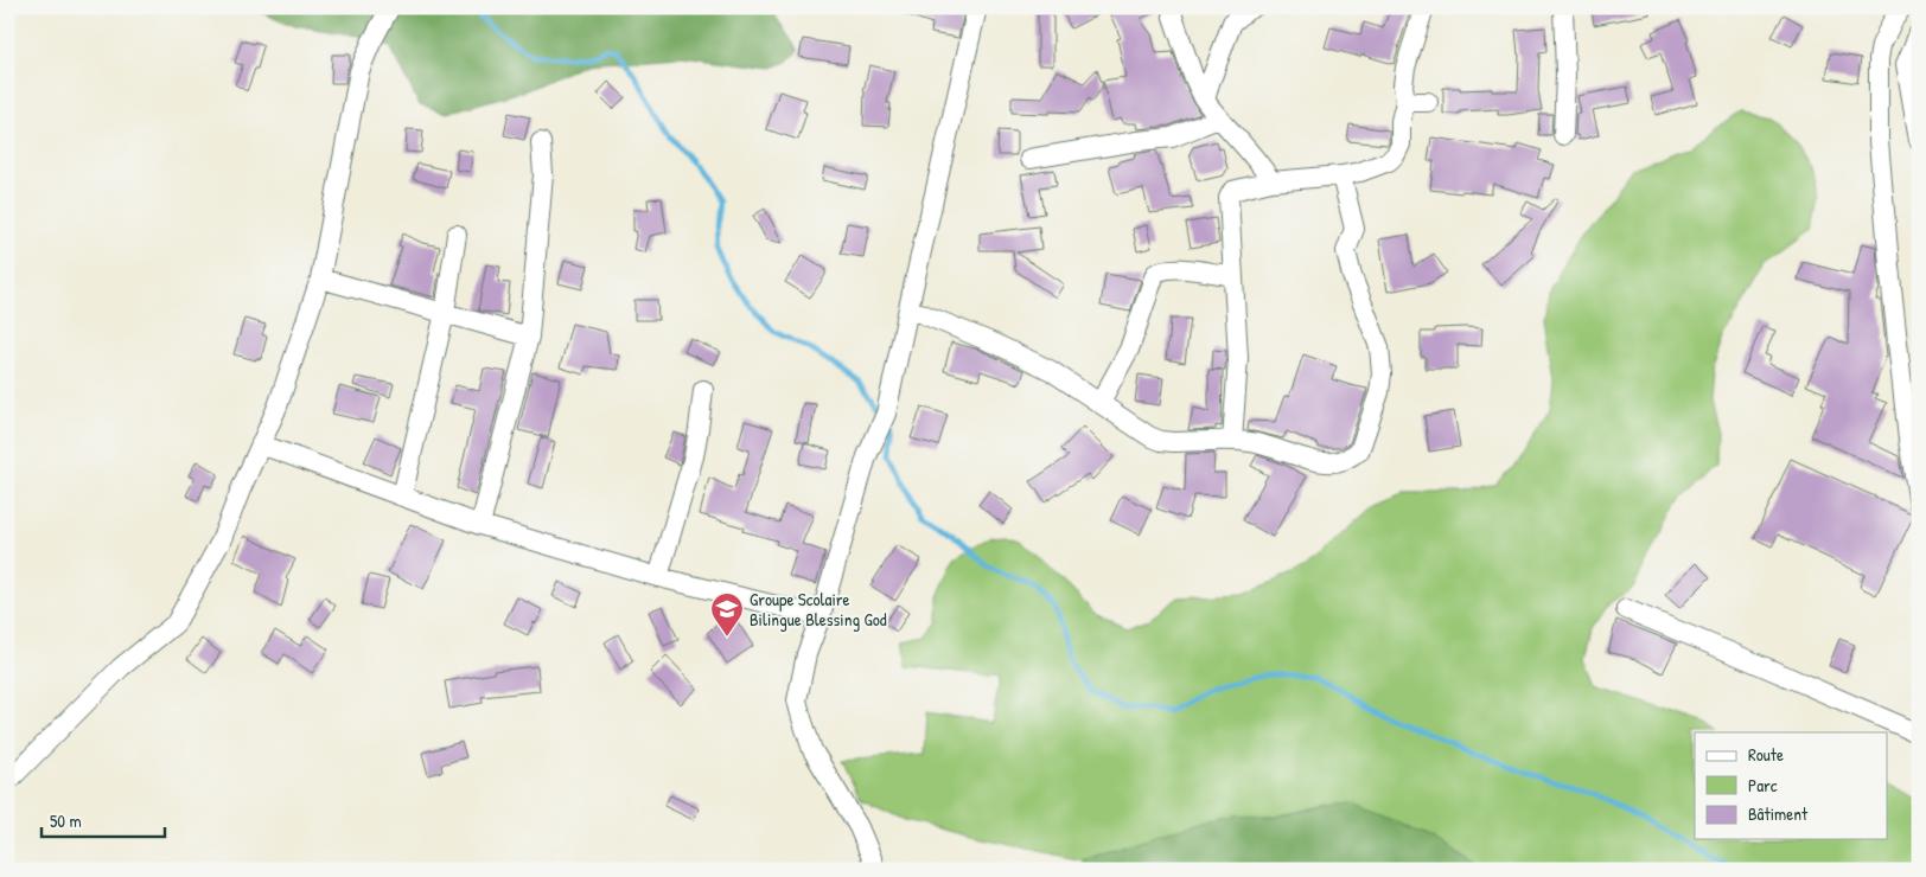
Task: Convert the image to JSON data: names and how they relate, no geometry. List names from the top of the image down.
{
  "places": {
    "school or university": ["Groupe Scolaire Bilingue Blessing God"]
  },
  "legend": ["Route", "Parc", "Bâtiment"],
  "scale_bar": "50 m"
}
